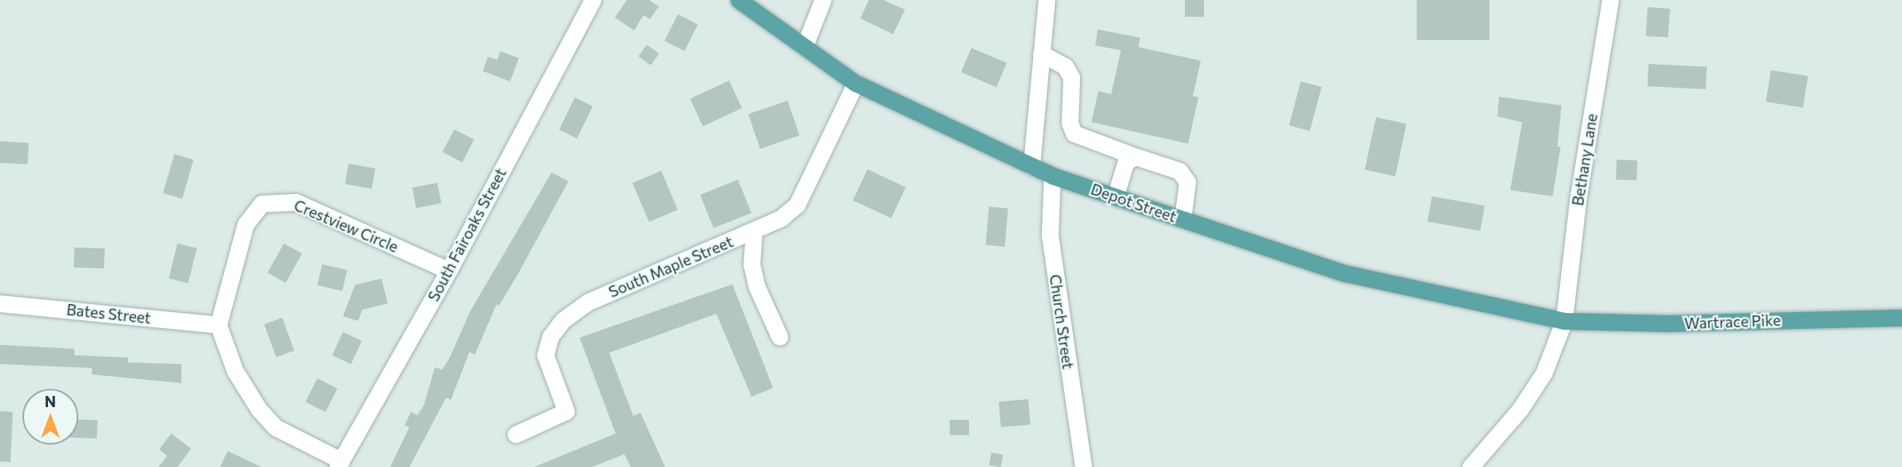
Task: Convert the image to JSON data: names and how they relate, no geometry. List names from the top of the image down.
{
  "streets": {
    "main road": ["Depot Street", "Wartrace Pike"],
    "street": [
      "Bethany Lane",
      "Crestview Circle",
      "South Fairoaks Street",
      "South Maple Street",
      "Bates Street",
      "Church Street"
    ]
  },
  "crossings": [
    ["Bethany Lane", "Depot Street"],
    ["Bethany Lane", "Wartrace Pike"],
    ["Depot Street", "South Maple Street"],
    ["Depot Street", "Church Street"],
    ["Depot Street", "Wartrace Pike"],
    ["Crestview Circle", "South Fairoaks Street"],
    ["Crestview Circle", "Bates Street"]
  ],
  "north": "top"
}
